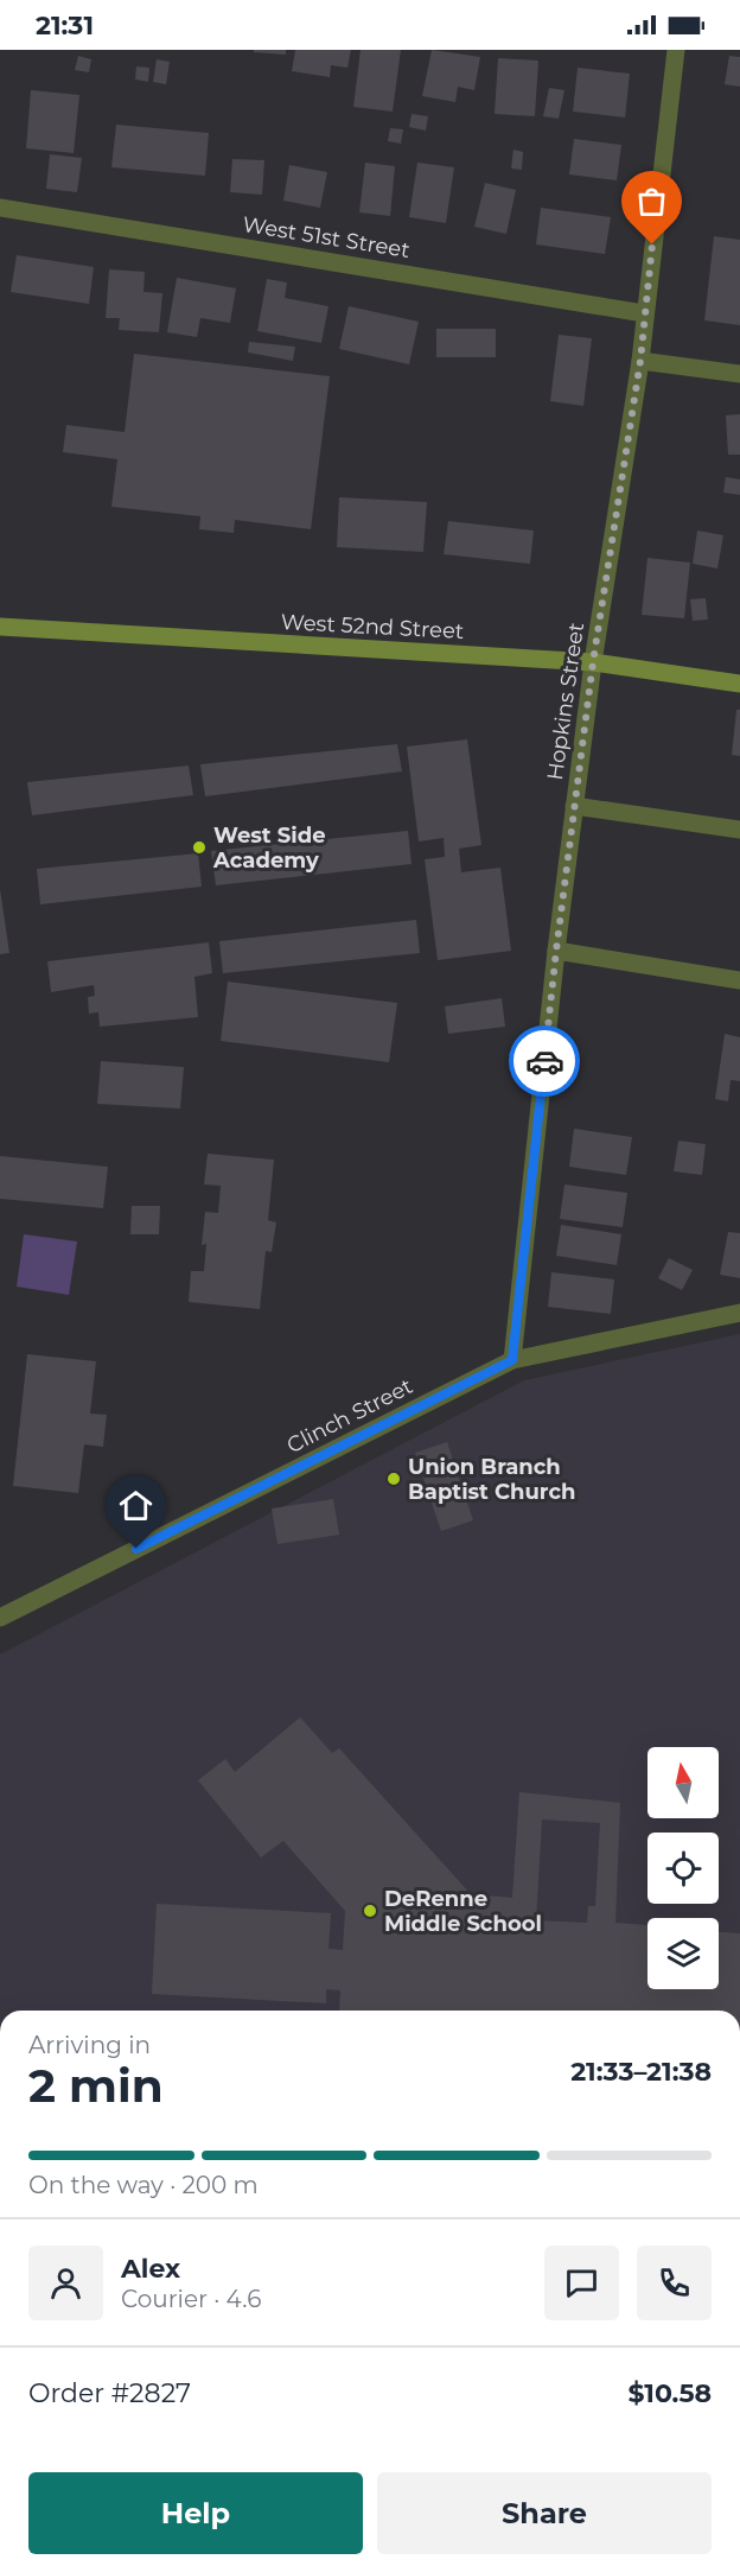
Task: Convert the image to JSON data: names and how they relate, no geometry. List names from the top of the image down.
{
  "streets": {
    "main road": ["West 52nd Street"],
    "street": ["West 51st Street", "Hopkins Street", "Clinch Street"]
  },
  "crossings": [
    ["West 51st Street", "Hopkins Street"],
    ["West 52nd Street", "Hopkins Street"],
    ["Hopkins Street", "Clinch Street"]
  ],
  "places": ["West Side Academy", "Union Branch Baptist Church", "DeRenne Middle School"],
  "north": "top",
  "page": {
    "status": "21:31",
    "heading": ["2 min", "Arriving in", "21:33–21:38"],
    "panel": [
      "Alex",
      "Courier · 4.6",
      "Order #2827",
      "$10.58"
    ],
    "bar": "On the way · 200 m",
    "buttons": ["Help", "Share"]
  }
}
